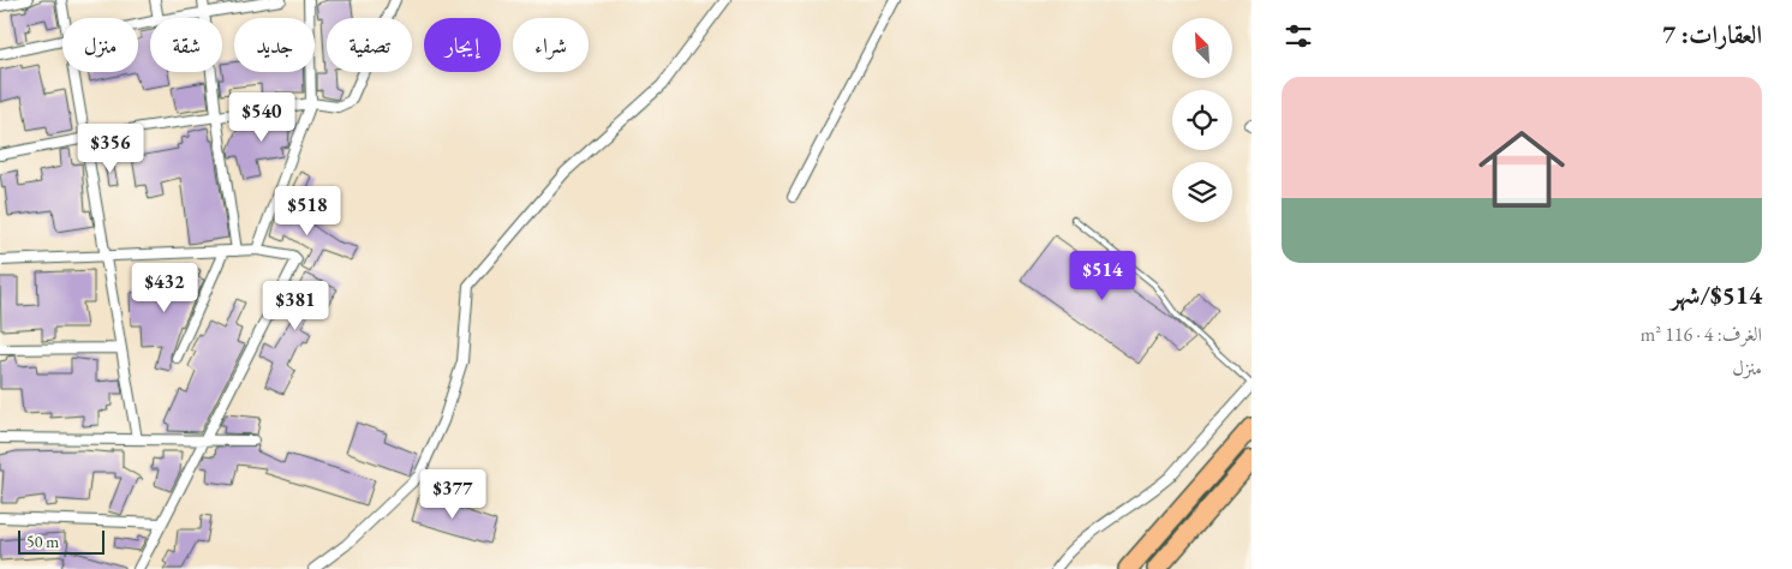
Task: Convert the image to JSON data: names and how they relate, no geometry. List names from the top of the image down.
{
  "scale_bar": "50 m",
  "north": "top left",
  "page": {
    "heading": "العقارات: 7",
    "chip": [
      "شراء",
      "إيجار",
      "تصفية",
      "جديد",
      "شقة",
      "منزل"
    ],
    "list": [
      {
        "name": "$514/شهر",
        "note": "الغرف: 4 · 116 m² · منزل"
      }
    ],
    "price": [
      "$540",
      "$356",
      "$518",
      "$514",
      "$432",
      "$381",
      "$377"
    ],
    "scale": "50 m"
  }
}
